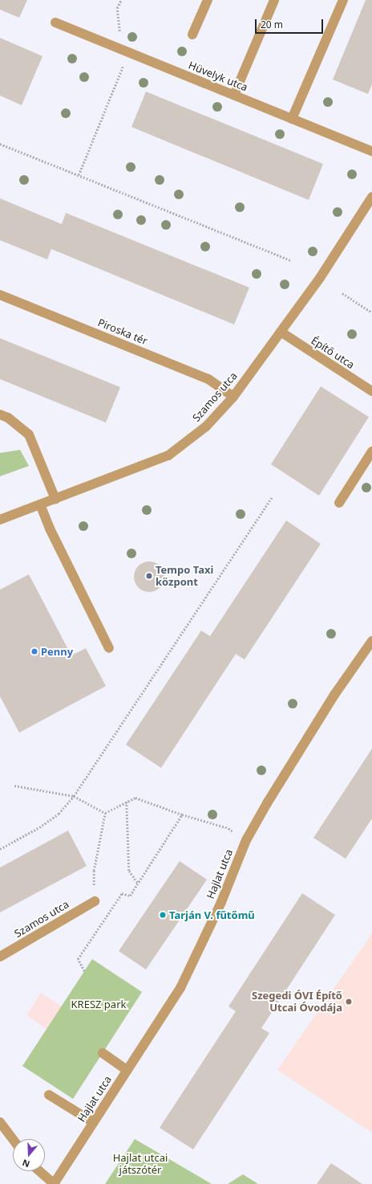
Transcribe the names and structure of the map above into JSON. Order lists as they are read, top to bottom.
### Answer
{
  "streets": {
    "street": [
      "Hüvelyk utca",
      "Piroska tér",
      "Építő utca",
      "Szamos utca",
      "Hajlat utca"
    ]
  },
  "crossings": [
    ["Piroska tér", "Szamos utca"],
    ["Építő utca", "Szamos utca"]
  ],
  "parks": ["KRESZ park", "Hajlat utcai játszótér"],
  "places": [
    "Tempo Taxi központ",
    "Penny",
    "Tarján V. fűtőmű",
    "Szegedi ÓVI Építő Utcai Óvodája"
  ],
  "scale_bar": "20 m",
  "north": "bottom"
}
